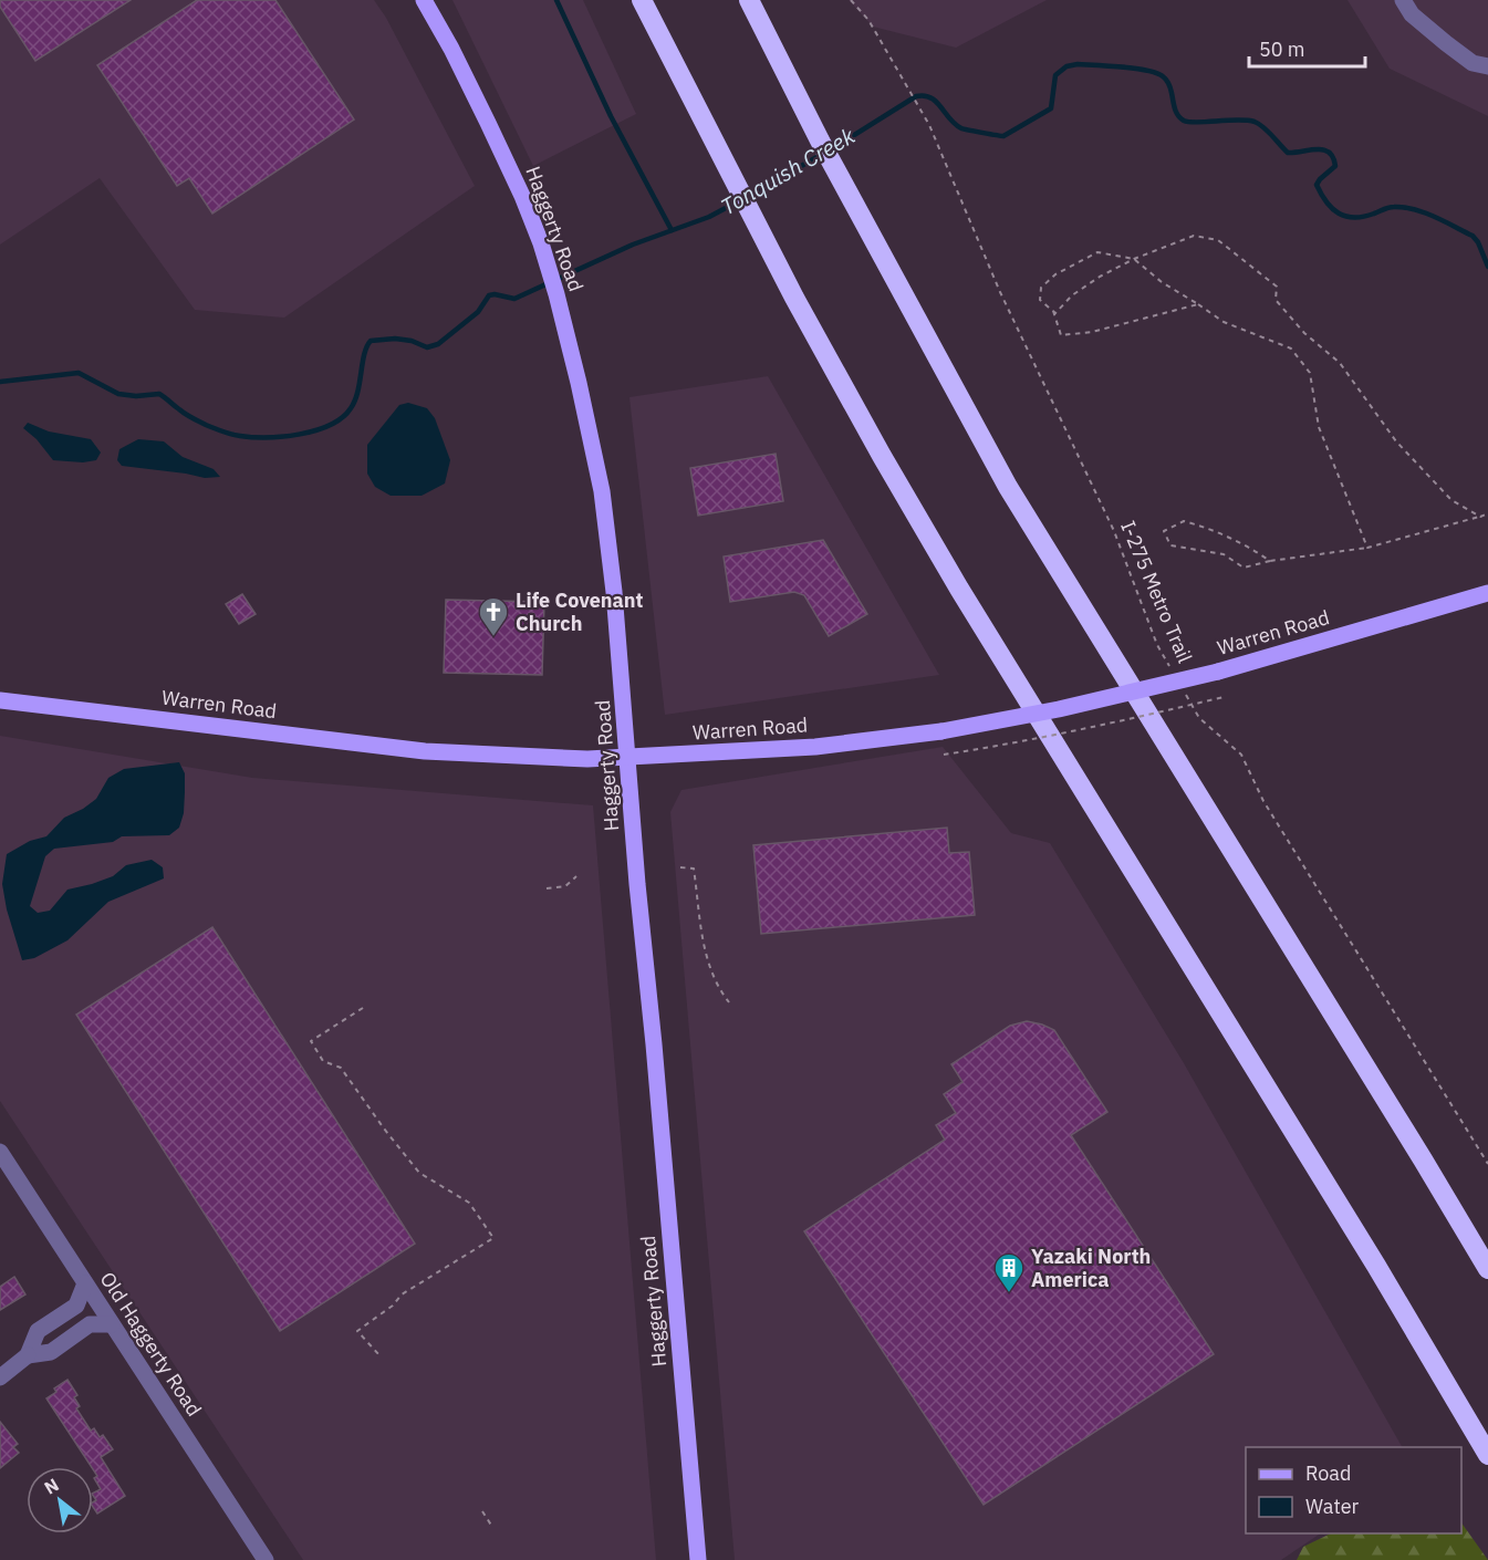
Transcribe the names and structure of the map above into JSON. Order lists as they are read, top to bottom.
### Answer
{
  "streets": {
    "main road": ["Haggerty Road", "Warren Road"],
    "street": ["Old Haggerty Road"],
    "path": ["I-275 Metro Trail"]
  },
  "crossings": [
    ["Haggerty Road", "Warren Road"]
  ],
  "water": ["Tonquish Creek"],
  "places": {
    "church": ["Life Covenant Church"],
    "building": ["Yazaki North America"]
  },
  "legend": ["Road", "Water"],
  "scale_bar": "50 m",
  "north": "top left"
}
